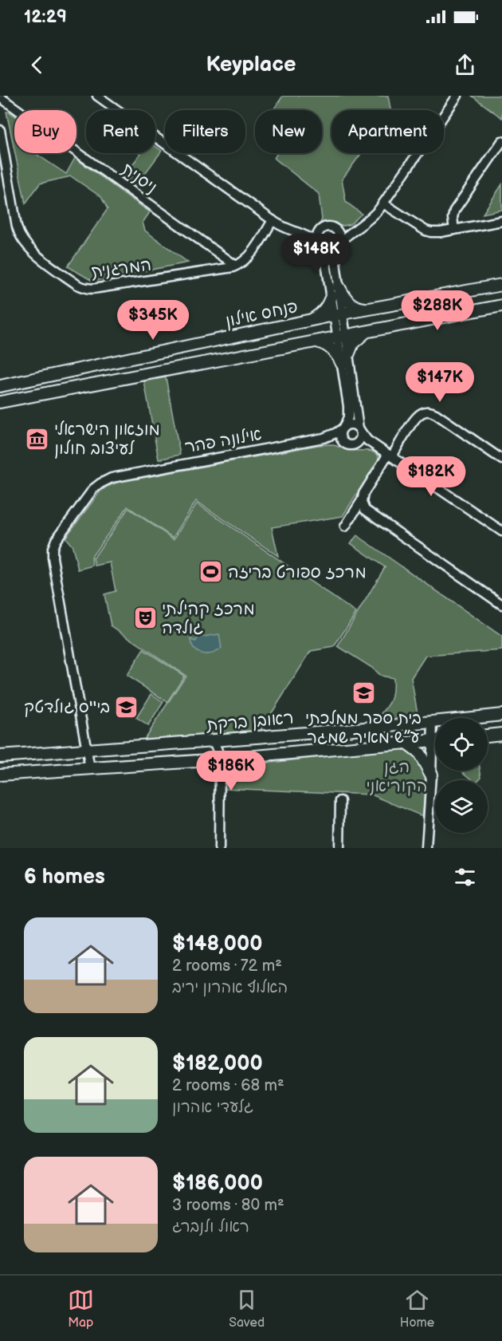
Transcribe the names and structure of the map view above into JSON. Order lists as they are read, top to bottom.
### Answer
{
  "streets": {
    "street": [
      "ניסנית",
      "המרגנית",
      "פנחס אילון",
      "אילונה פהר",
      "ראובן ברקת"
    ]
  },
  "crossings": [
    ["ניסנית", "המרגנית"],
    ["אילונה פהר", "ראובן ברקת"]
  ],
  "parks": ["הגן הקוריאני"],
  "places": {
    "museum": ["מוזאון הישראלי לעיצוב חולון"],
    "sports": ["מרכז ספורט בריזה"],
    "theatre": ["מרכז קהילתי גולדה"],
    "school or university": ["בית ספר ממלכתי ע’’ש מאיר שמגר", "בי''ס גולדטק"]
  },
  "page": {
    "status": "12:29",
    "header": "Keyplace",
    "chip": [
      "Buy",
      "Rent",
      "Filters",
      "New",
      "Apartment"
    ],
    "price": [
      "$148K",
      "$288K",
      "$345K",
      "$147K",
      "$182K",
      "$186K"
    ],
    "heading": "6 homes",
    "list": [
      {
        "name": "$148,000",
        "note": "2 rooms · 72 m² · האלוף אהרון יריב"
      },
      {
        "name": "$182,000",
        "note": "2 rooms · 68 m² · גלעדי אהרון"
      },
      {
        "name": "$186,000",
        "note": "3 rooms · 80 m² · ראול ולנברג"
      }
    ],
    "tabs": ["Map", "Saved", "Home"]
  }
}
